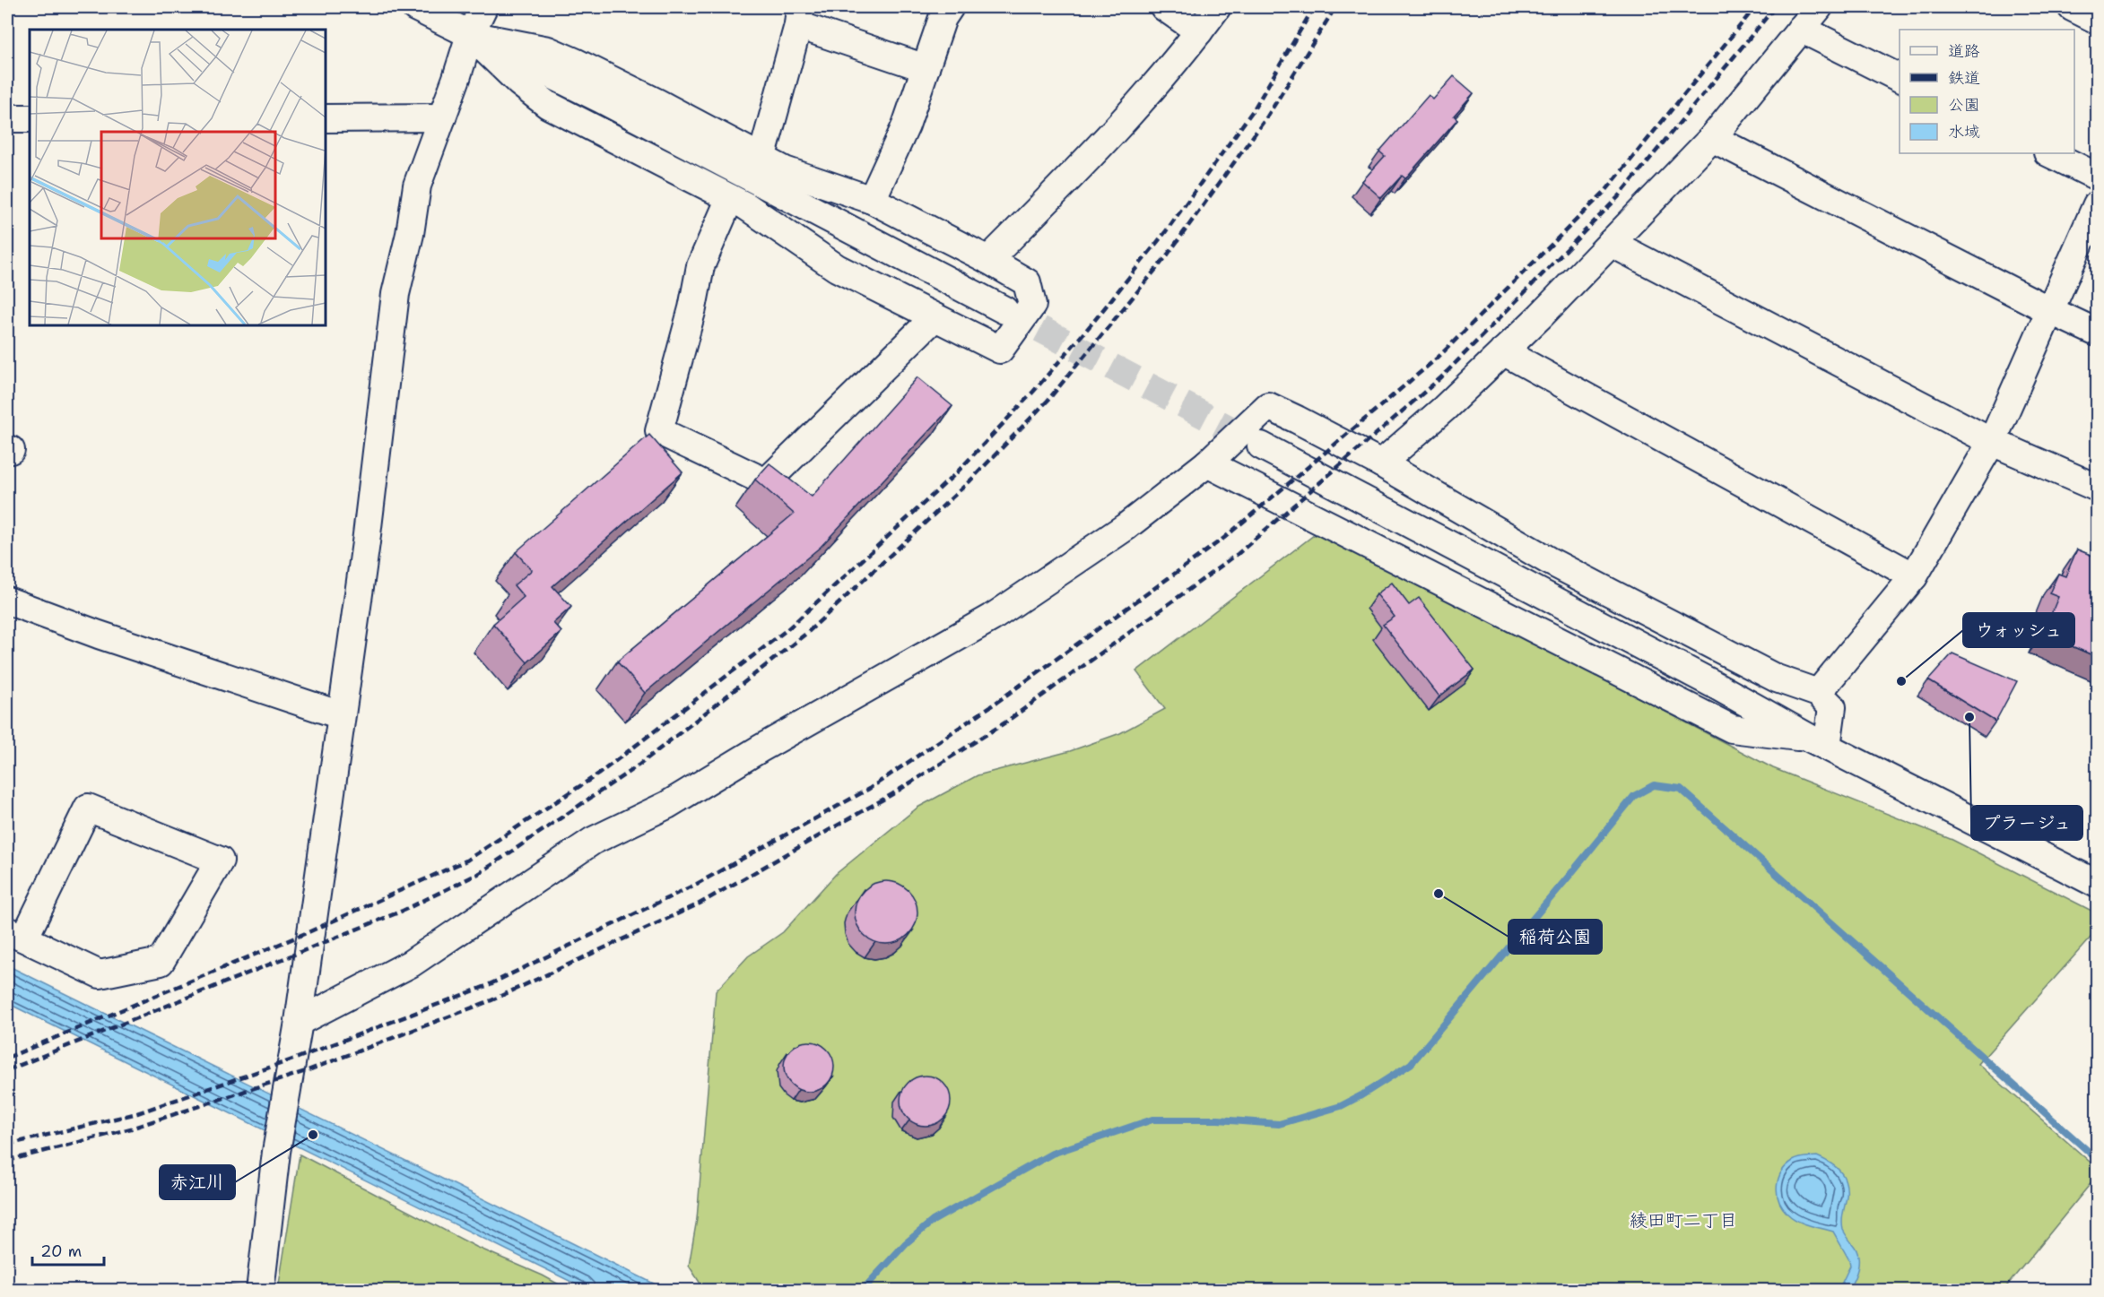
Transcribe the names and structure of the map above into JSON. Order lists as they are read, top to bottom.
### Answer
{
  "districts": ["綾田町二丁目"],
  "places": [
    "ウォッシュ",
    "プラージュ",
    "稲荷公園",
    "赤江川"
  ],
  "legend": [
    "道路",
    "鉄道",
    "公園",
    "水域"
  ],
  "scale_bar": "20 m"
}
